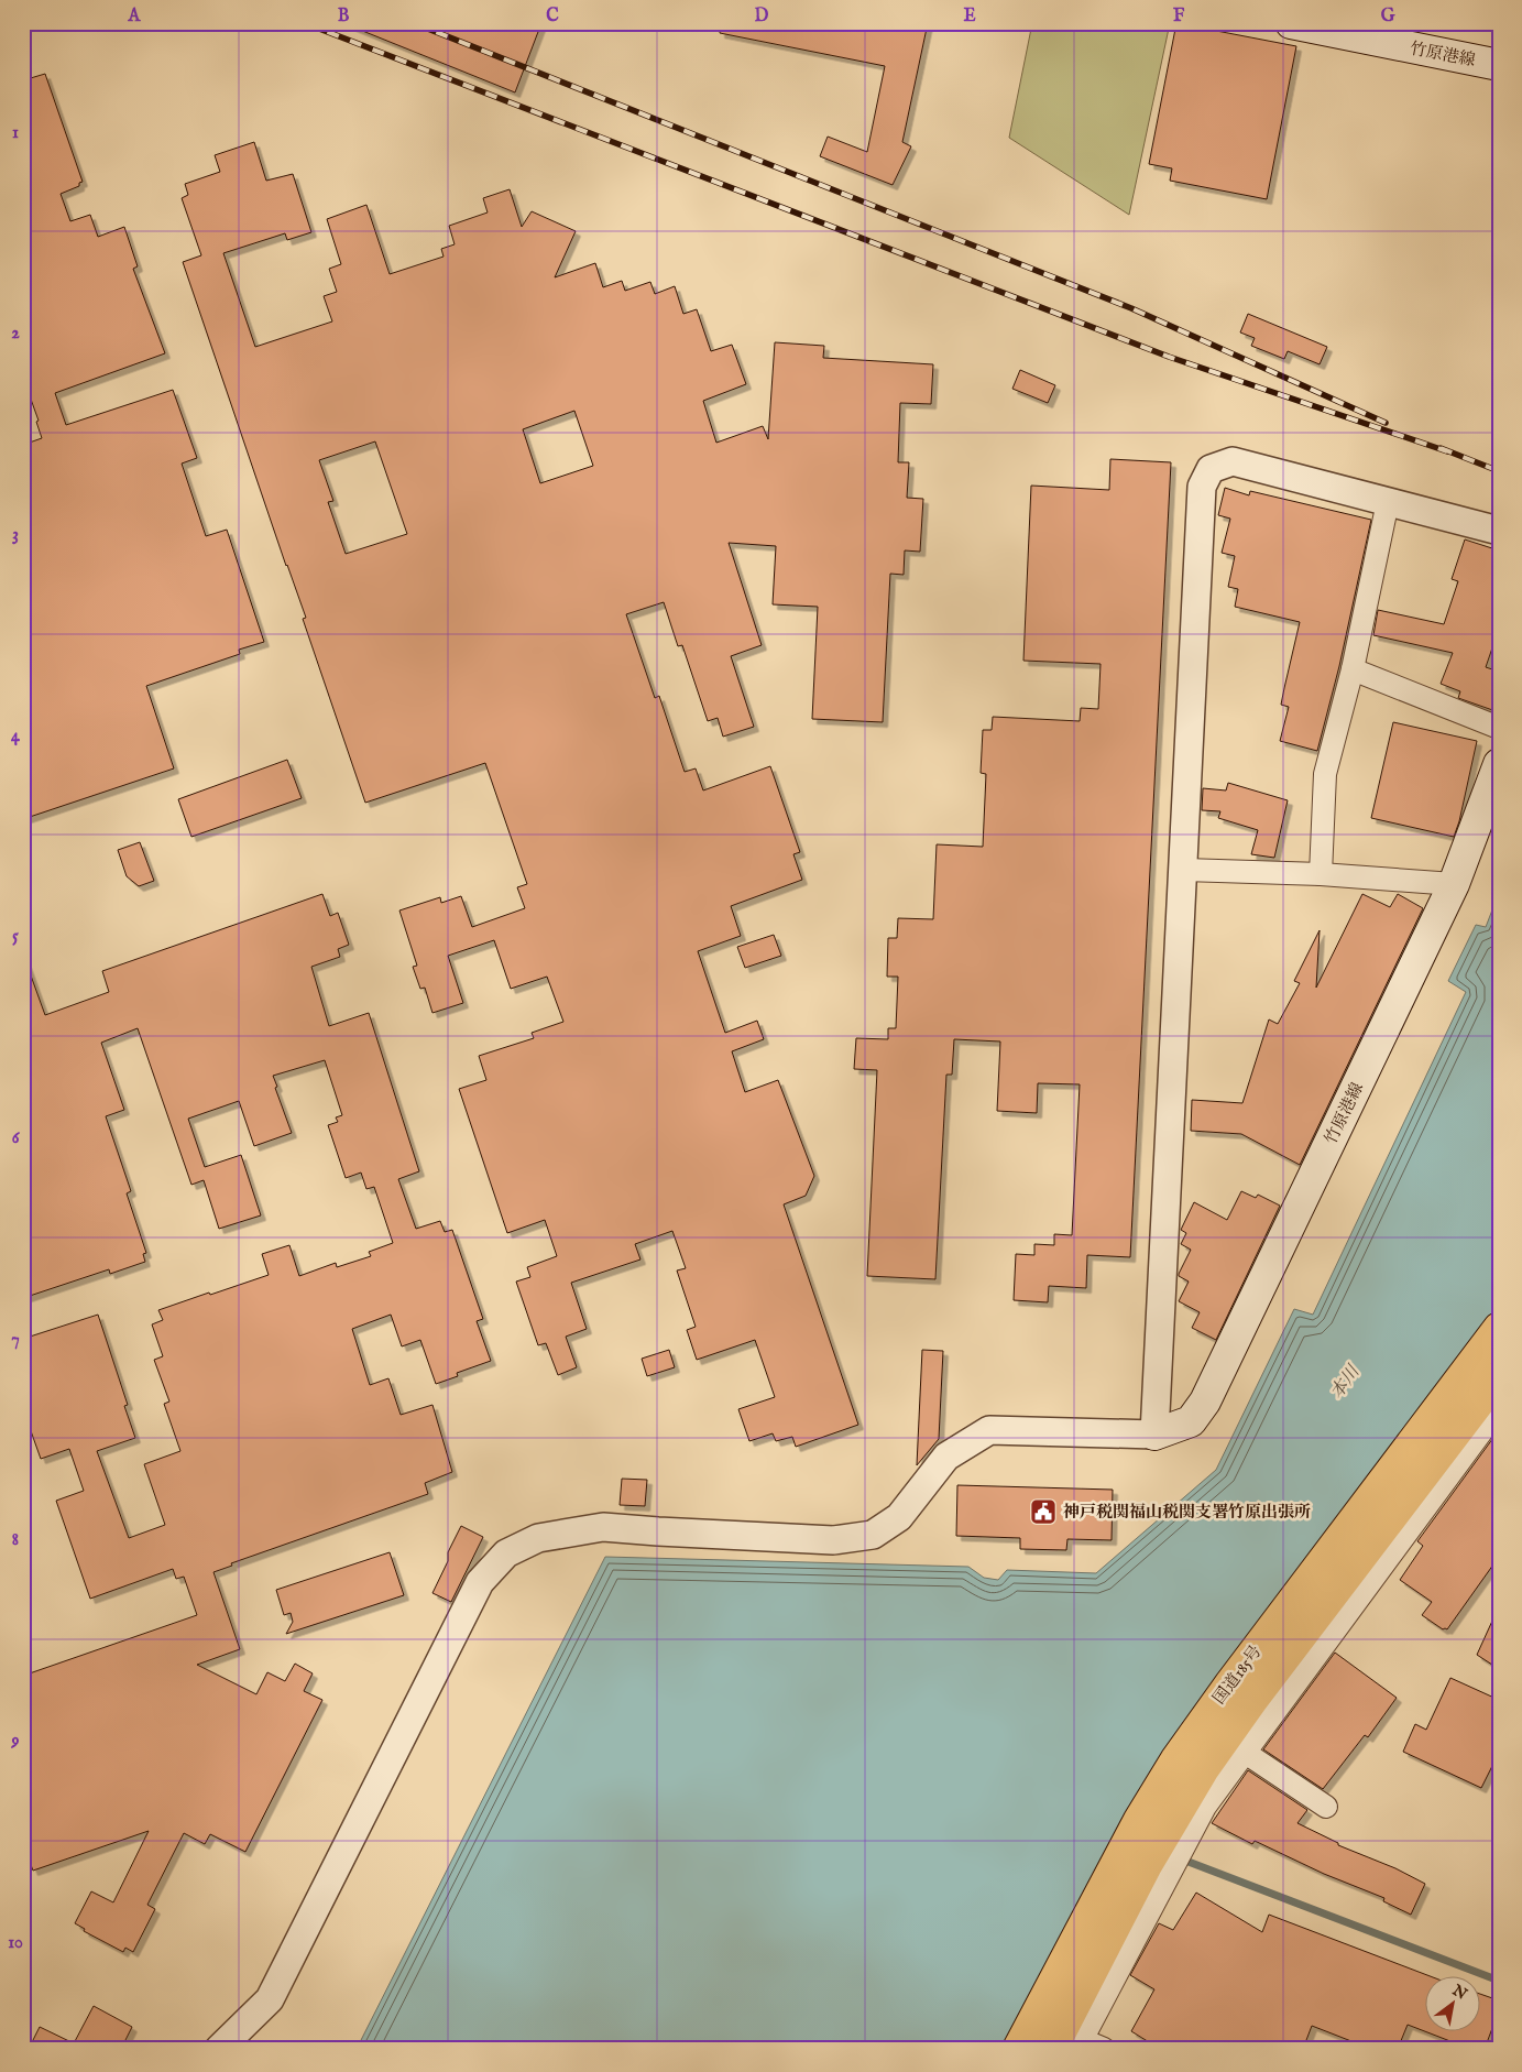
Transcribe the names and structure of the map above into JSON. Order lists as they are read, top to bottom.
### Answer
{
  "streets": {
    "highway": ["国道185号"],
    "main road": ["竹原港線"]
  },
  "water": ["本川"],
  "places": {
    "public building": ["神戸税関福山税関支署竹原出張所"]
  },
  "north": "top right",
  "grid": {
    "columns": [
      "A",
      "B",
      "C",
      "D",
      "E",
      "F",
      "G"
    ],
    "rows": [
      "1",
      "2",
      "3",
      "4",
      "5",
      "6",
      "7",
      "8",
      "9",
      "10"
    ]
  }
}
